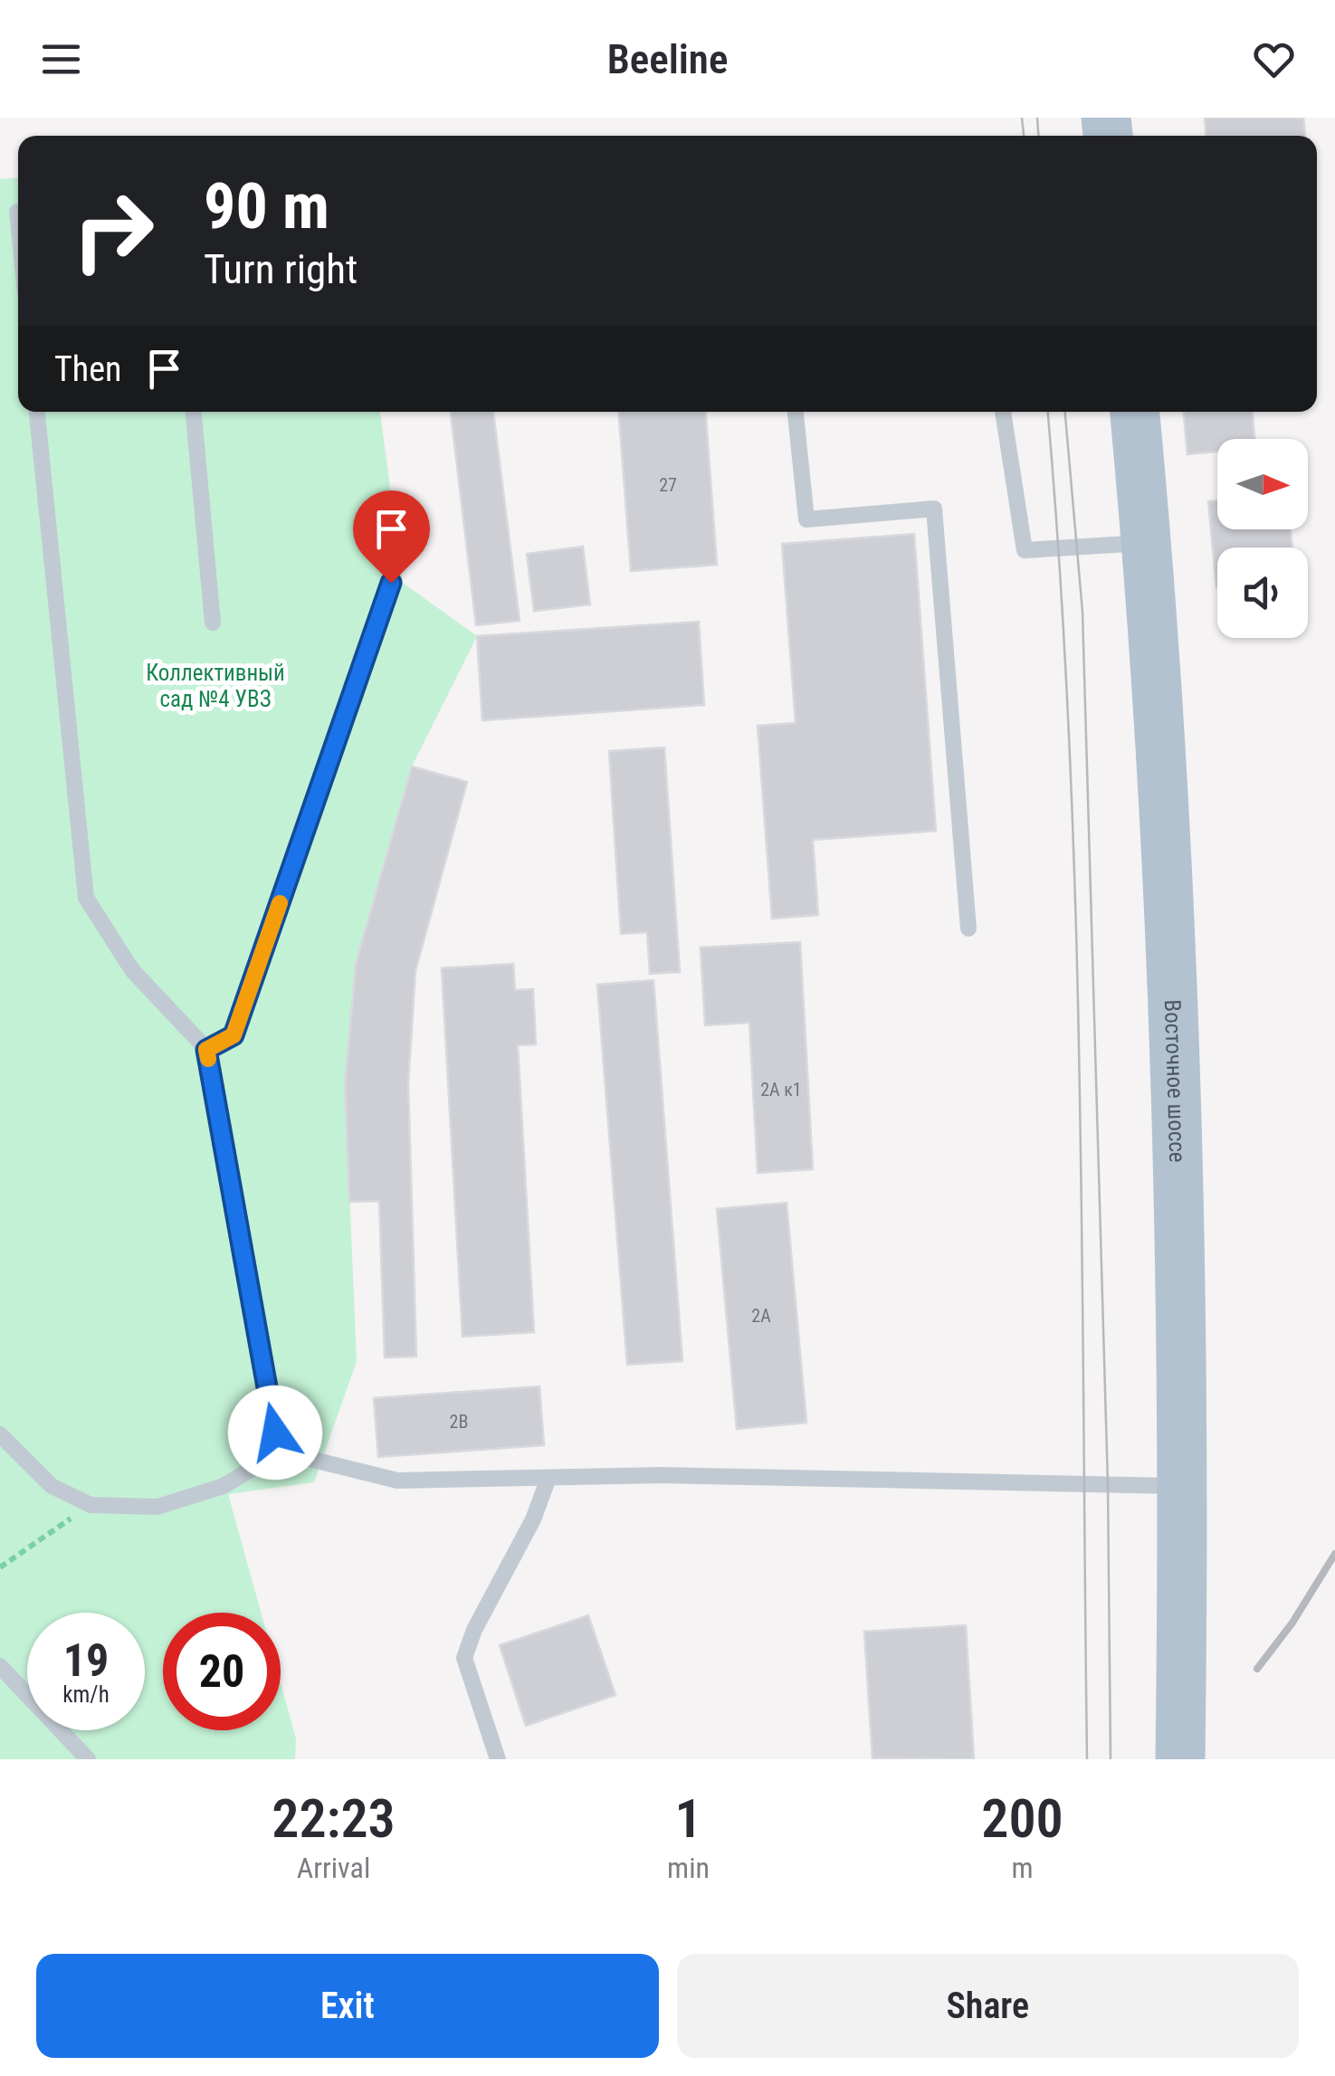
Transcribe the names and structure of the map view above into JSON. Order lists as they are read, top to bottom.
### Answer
{
  "streets": {
    "main road": ["Восточное шоссе"]
  },
  "parks": ["Коллективный сад №4 УВЗ"],
  "house_numbers": [
    "27",
    "2А к1",
    "2А",
    "2В"
  ],
  "north": "right",
  "page": {
    "header": "Beeline",
    "turn": ["90 m", "Turn right"],
    "then": "Then",
    "speed": "19 km/h",
    "limit": "20",
    "eta": [
      "22:23",
      "Arrival",
      "1",
      "min",
      "200",
      "m"
    ],
    "buttons": ["Exit", "Share"]
  }
}
